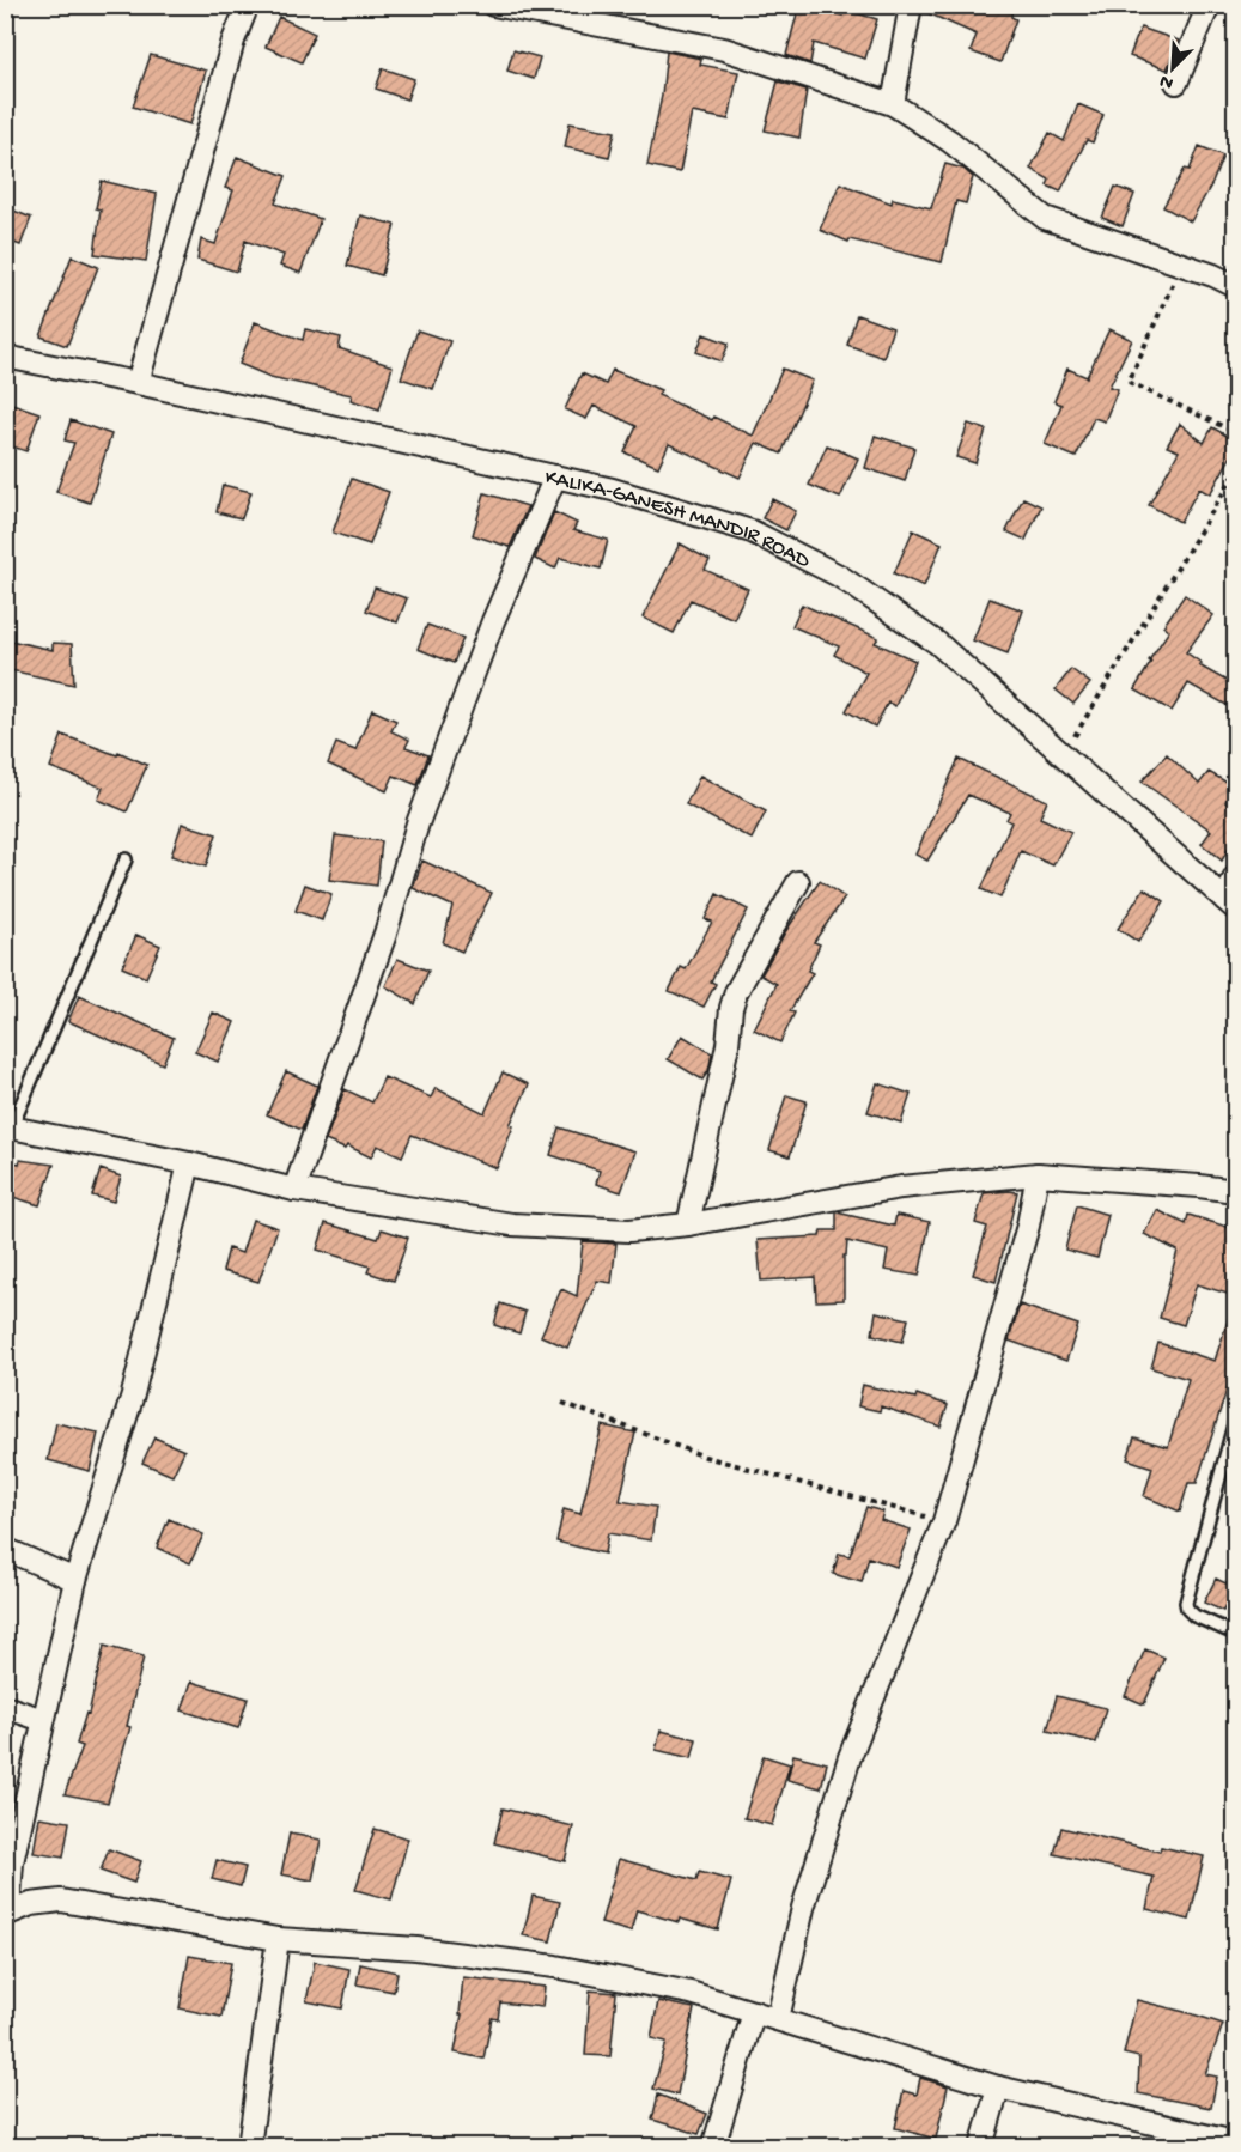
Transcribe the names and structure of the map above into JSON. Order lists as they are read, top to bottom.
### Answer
{
  "streets": {
    "street": ["KALIKA-GANESH MANDIR ROAD"]
  },
  "north": "bottom left"
}
